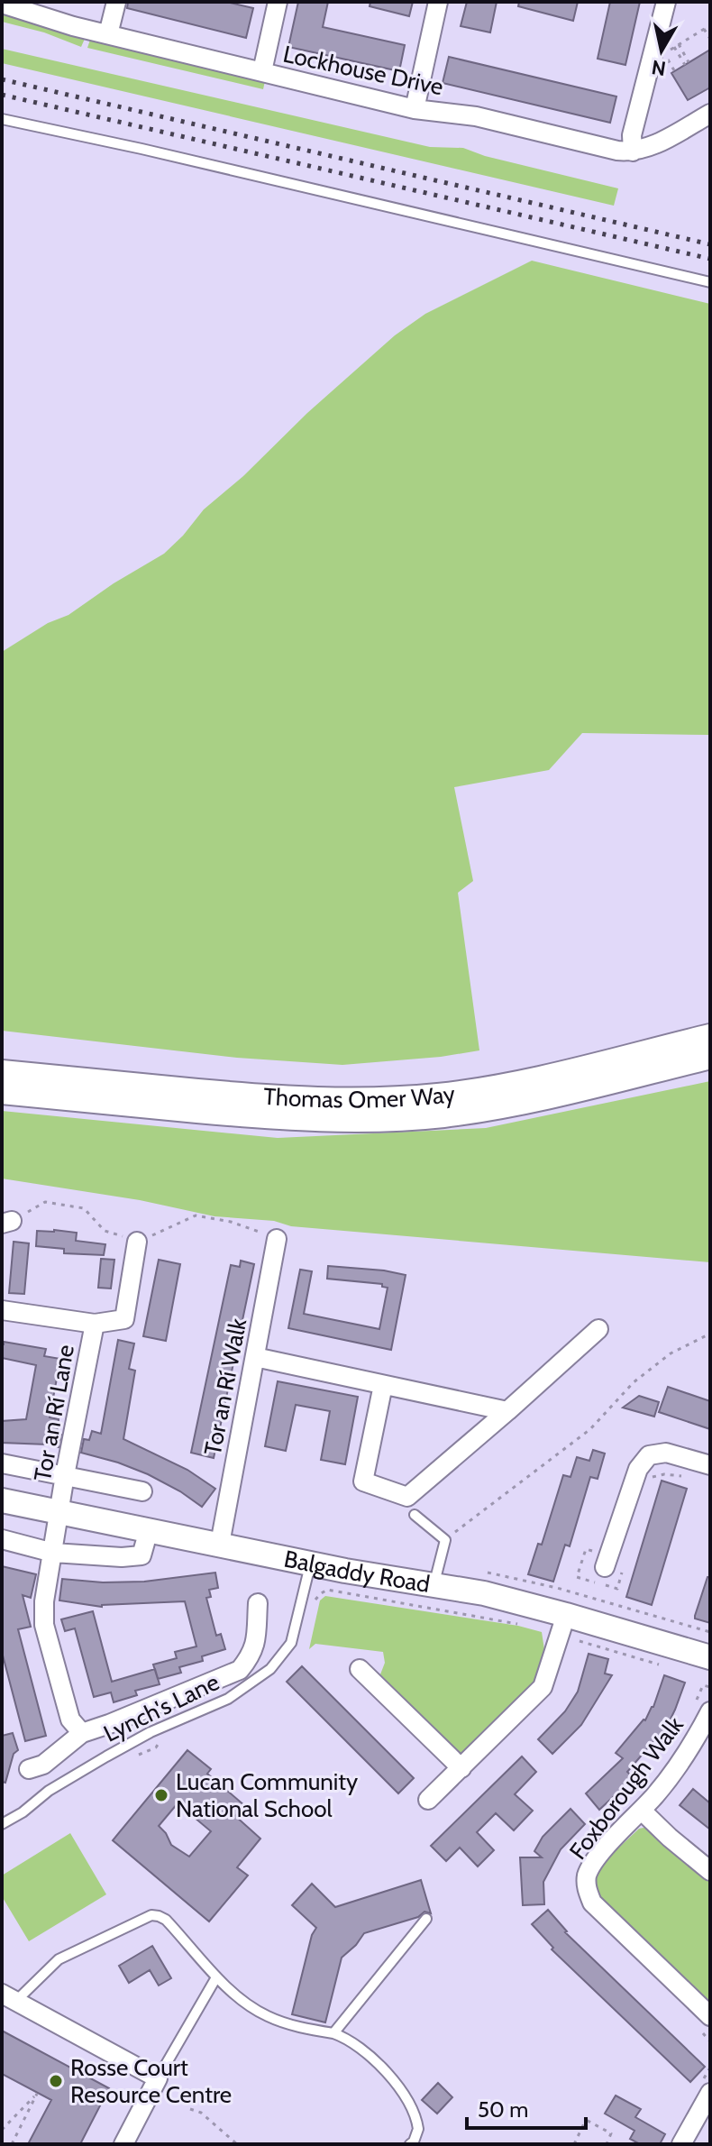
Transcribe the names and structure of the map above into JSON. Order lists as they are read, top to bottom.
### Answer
{
  "streets": {
    "street": [
      "Lockhouse Drive",
      "Thomas Omer Way",
      "Tor an Rí Walk",
      "Tor an Rí Lane",
      "Balgaddy Road",
      "Foxborough Walk"
    ],
    "lane": ["Lynch's Lane"]
  },
  "crossings": [
    ["Tor an Rí Walk", "Balgaddy Road"],
    ["Tor an Rí Lane", "Balgaddy Road"],
    ["Balgaddy Road", "Lynch's Lane"]
  ],
  "places": ["Lucan Community National School", "Rosse Court Resource Centre"],
  "scale_bar": "50 m",
  "north": "bottom"
}
